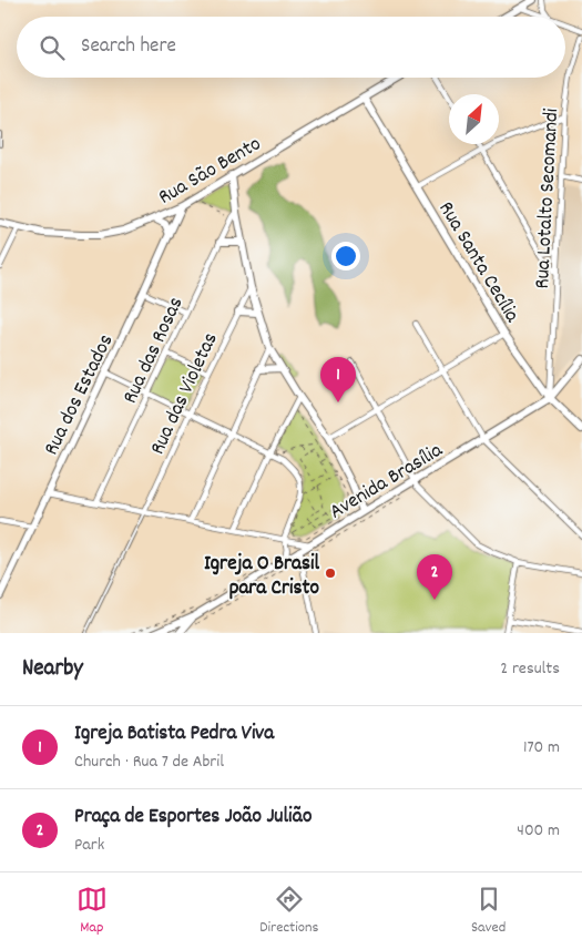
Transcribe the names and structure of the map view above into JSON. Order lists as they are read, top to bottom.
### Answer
{
  "streets": {
    "street": [
      "Rua São Bento",
      "Rua Lotalto Secomandi",
      "Rua Santa Cecília",
      "Rua das Rosas",
      "Rua das Violetas",
      "Rua dos Estados",
      "Avenida Brasília"
    ]
  },
  "crossings": [
    ["Rua São Bento", "Rua Santa Cecília"],
    ["Rua São Bento", "Rua dos Estados"],
    ["Rua Lotalto Secomandi", "Rua Santa Cecília"],
    ["Rua Lotalto Secomandi", "Avenida Brasília"],
    ["Rua Santa Cecília", "Avenida Brasília"]
  ],
  "places": ["Igreja O Brasil para Cristo"],
  "north": "top right",
  "page": {
    "search": "Search here",
    "pins": ["1", "2"],
    "heading": ["Nearby", "2 results"],
    "list": [
      {
        "mark": "1",
        "name": "Igreja Batista Pedra Viva",
        "note": "Church · Rua 7 de Abril",
        "value": "170 m"
      },
      {
        "mark": "2",
        "name": "Praça de Esportes João Julião",
        "note": "Park",
        "value": "400 m"
      }
    ],
    "nav": ["Map", "Directions", "Saved"]
  }
}
